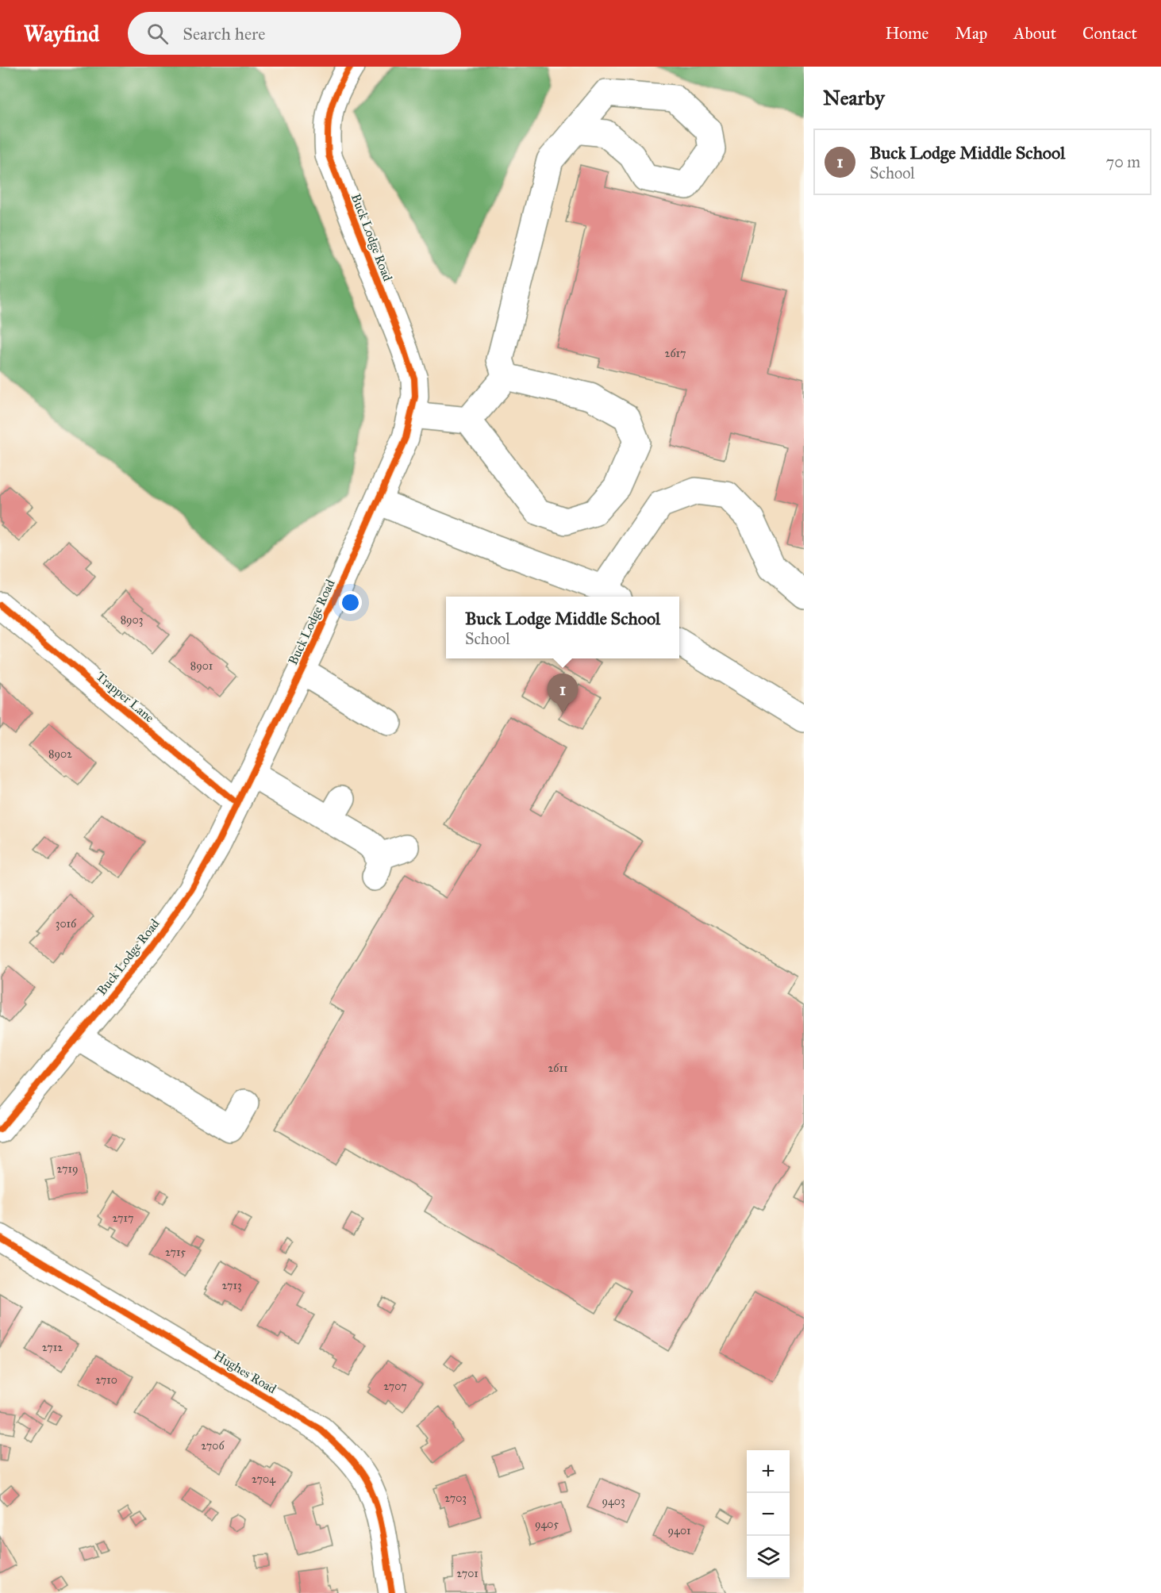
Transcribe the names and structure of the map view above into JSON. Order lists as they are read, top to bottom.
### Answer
{
  "streets": {
    "street": ["Buck Lodge Road", "Trapper Lane", "Hughes Road"]
  },
  "crossings": [
    ["Buck Lodge Road", "Trapper Lane"]
  ],
  "house_numbers": [
    "2617",
    "8903",
    "8901",
    "8902",
    "3016",
    "2611",
    "2719",
    "2717",
    "2715",
    "2713",
    "2712",
    "2710",
    "2707",
    "2706",
    "2704",
    "2703",
    "9403",
    "9405",
    "9401",
    "2701"
  ],
  "page": {
    "header": "Wayfind",
    "search": "Search here",
    "nav": [
      "Home",
      "Map",
      "About",
      "Contact"
    ],
    "heading": "Nearby",
    "list": [
      {
        "mark": "1",
        "name": "Buck Lodge Middle School",
        "note": "School",
        "value": "70 m"
      }
    ],
    "popup": ["Buck Lodge Middle School", "School"],
    "pins": "1",
    "map_buttons": ["+", "−"]
  }
}
